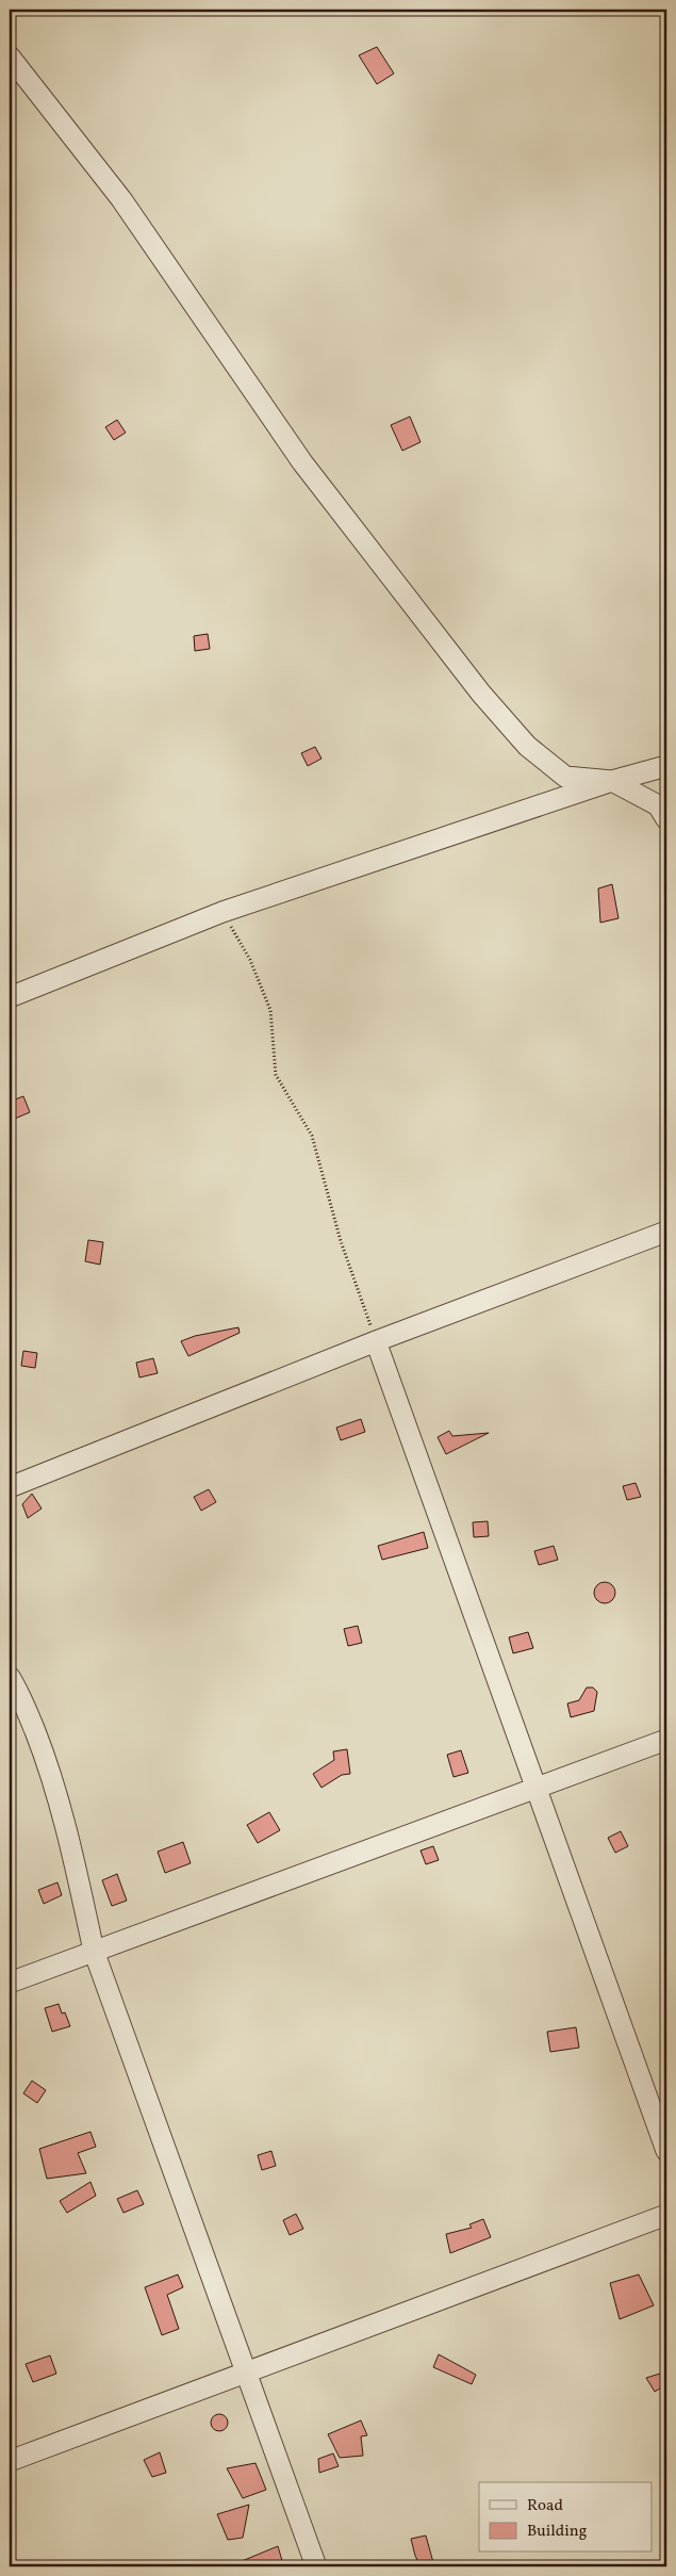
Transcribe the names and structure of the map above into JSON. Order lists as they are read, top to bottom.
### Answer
{
  "legend": ["Road", "Building"]
}
